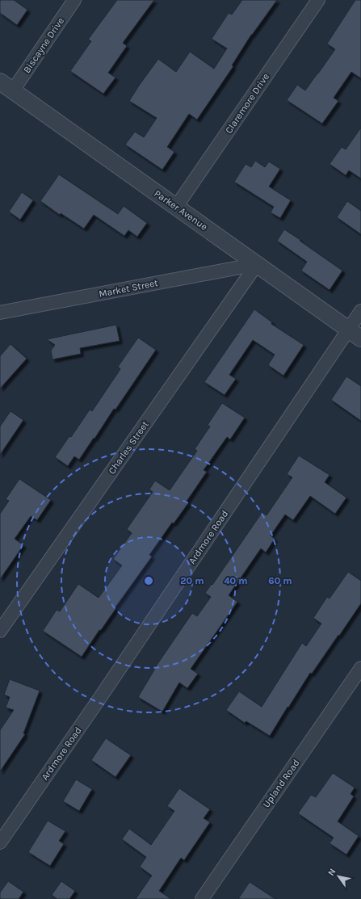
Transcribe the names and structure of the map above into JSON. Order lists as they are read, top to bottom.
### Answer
{
  "streets": {
    "street": [
      "Biscayne Drive",
      "Claremore Drive",
      "Parker Avenue",
      "Market Street",
      "Charles Street",
      "Ardmore Road",
      "Upland Road"
    ]
  },
  "crossings": [
    ["Biscayne Drive", "Parker Avenue"],
    ["Claremore Drive", "Parker Avenue"],
    ["Parker Avenue", "Market Street"],
    ["Parker Avenue", "Charles Street"],
    ["Parker Avenue", "Ardmore Road"],
    ["Market Street", "Charles Street"]
  ],
  "north": "top left",
  "rings": ["20 m", "40 m", "60 m"]
}
